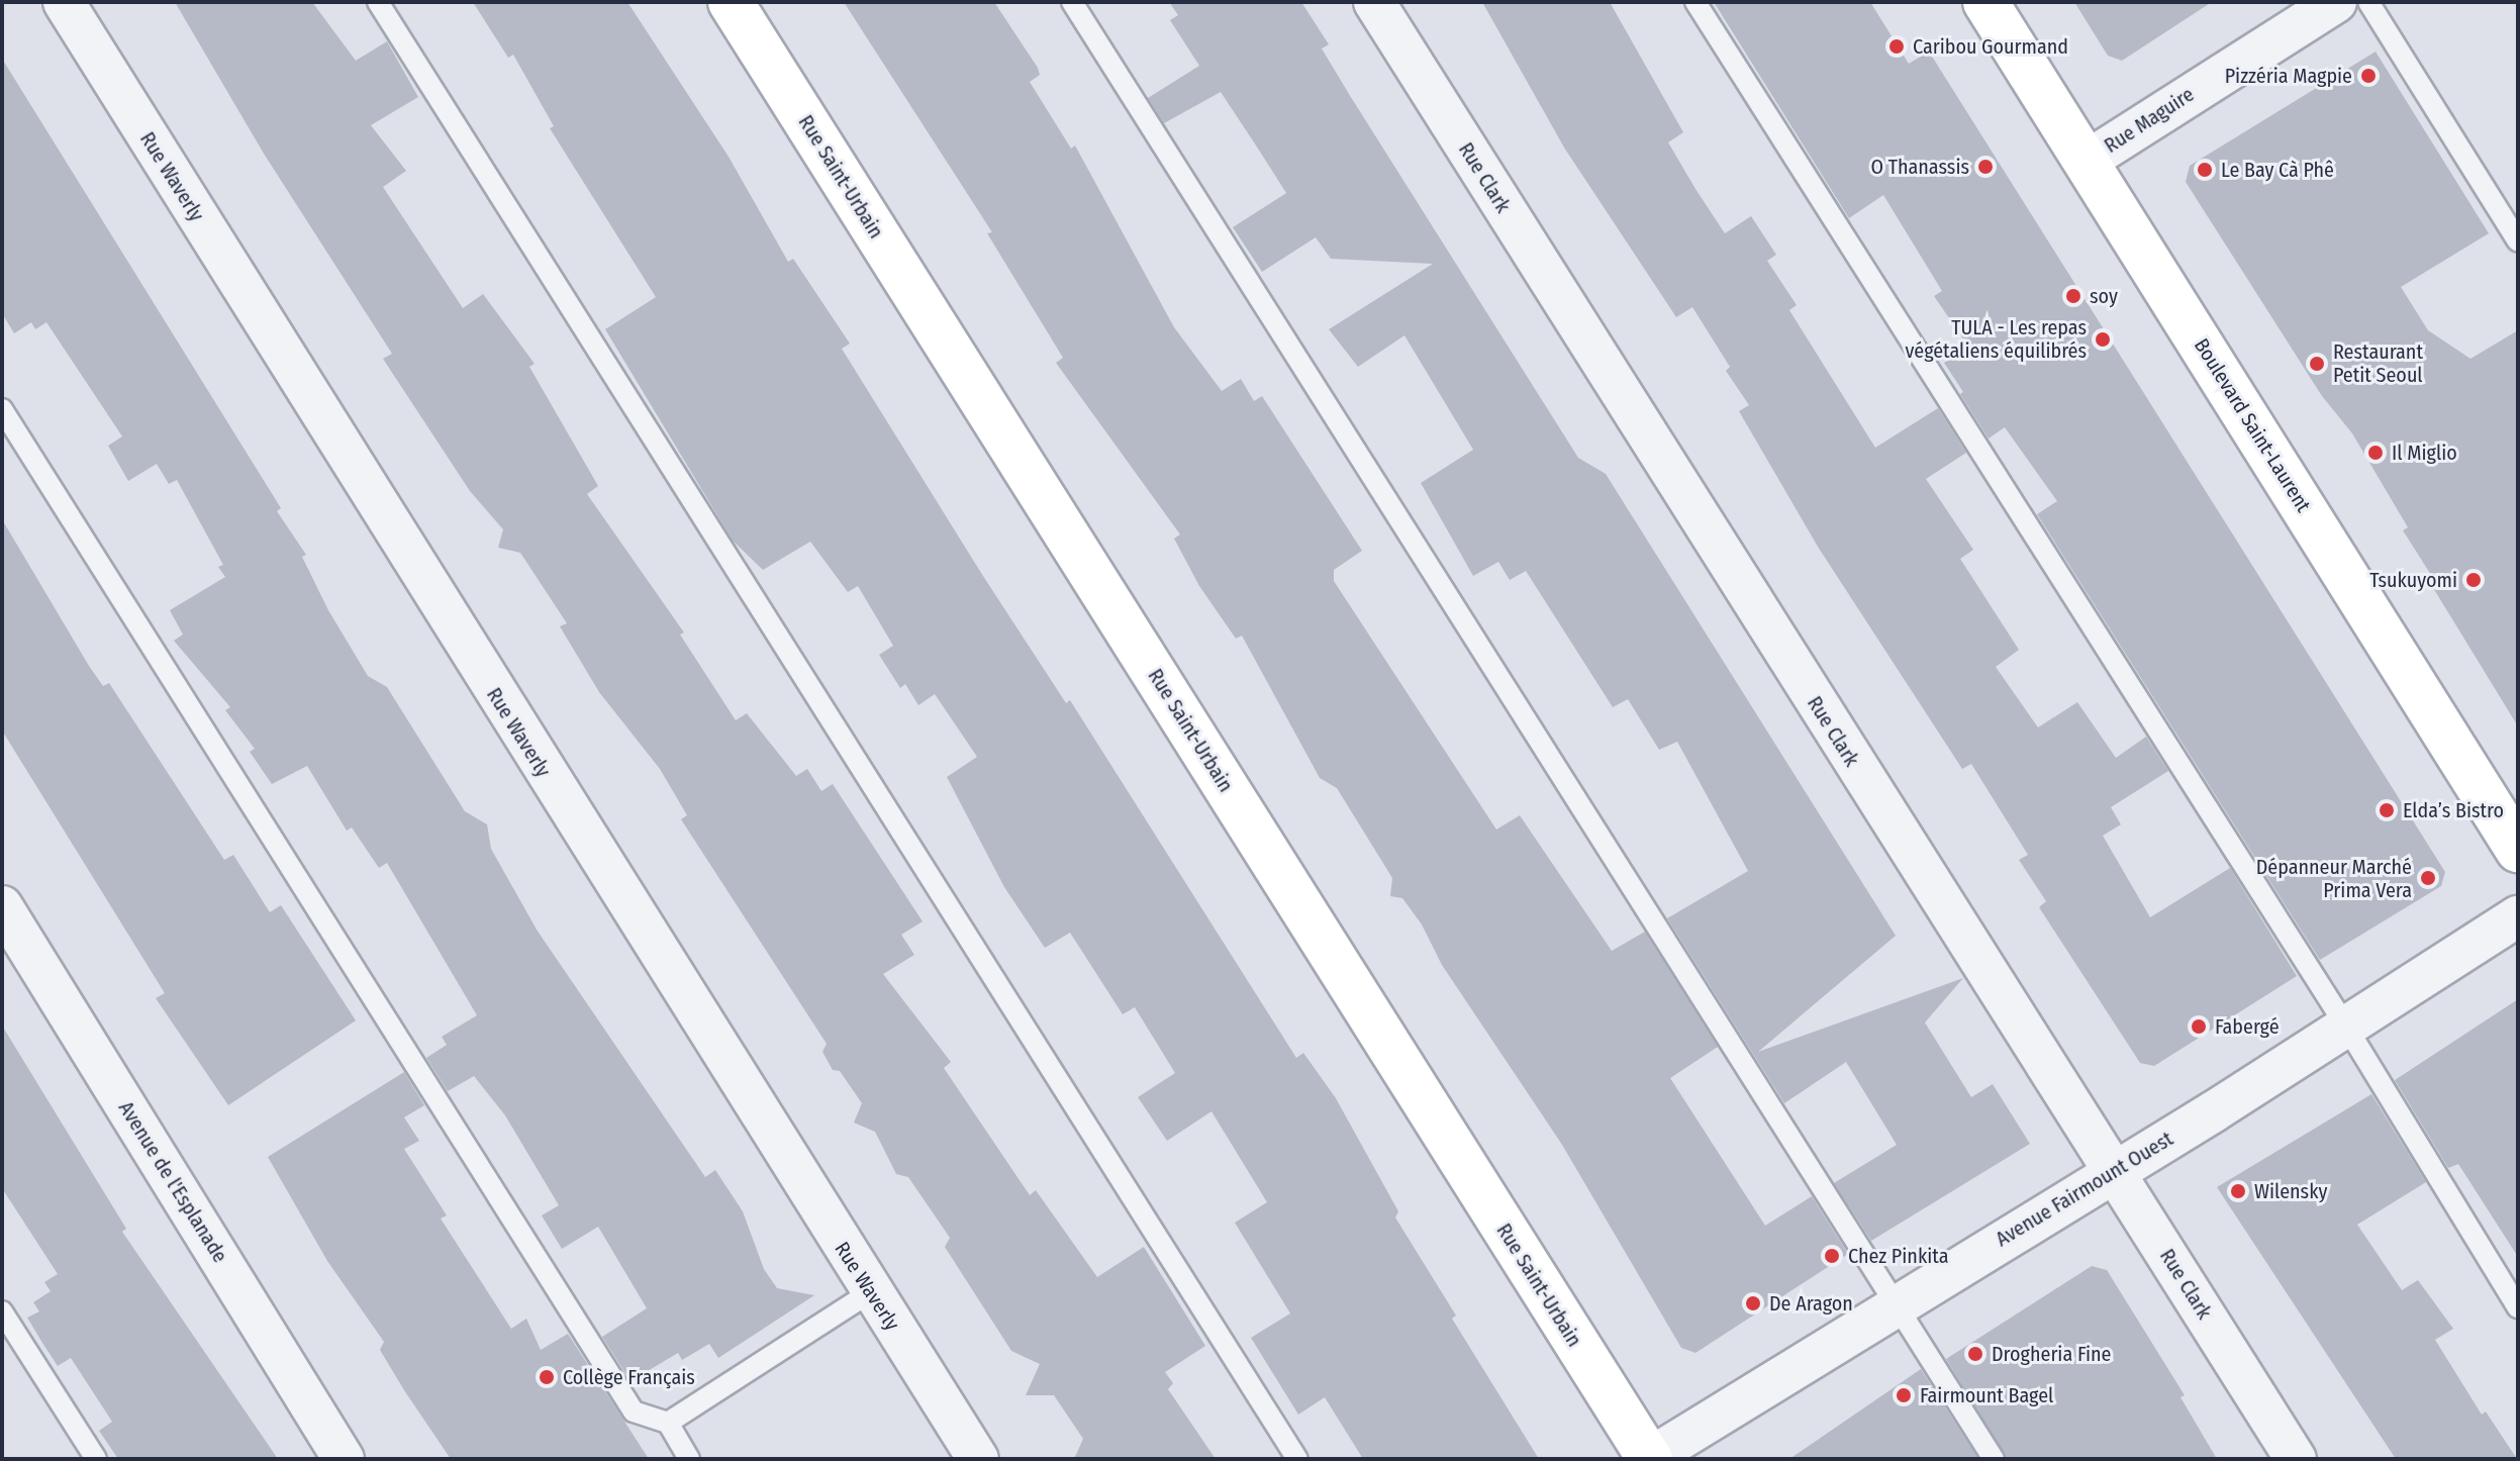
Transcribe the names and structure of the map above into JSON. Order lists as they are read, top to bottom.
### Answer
{
  "streets": {
    "main road": ["Rue Saint-Urbain", "Boulevard Saint-Laurent"],
    "street": [
      "Rue Maguire",
      "Rue Waverly",
      "Rue Clark",
      "Avenue de l'Esplanade",
      "Avenue Fairmount Ouest"
    ]
  },
  "crossings": [
    ["Rue Maguire", "Boulevard Saint-Laurent"],
    ["Rue Saint-Urbain", "Avenue Fairmount Ouest"],
    ["Rue Clark", "Avenue Fairmount Ouest"]
  ],
  "places": [
    "Caribou Gourmand",
    "Pizzéria Magpie",
    "O Thanassis",
    "Le Bay Cà Phê",
    "soy",
    "TULA - Les repas végétaliens équilibrés",
    "Restaurant Petit Seoul",
    "Il Miglio",
    "Tsukuyomi",
    "Elda’s Bistro",
    "Dépanneur Marché Prima Vera",
    "Fabergé",
    "Wilensky",
    "Chez Pinkita",
    "De Aragon",
    "Drogheria Fine",
    "Collège Français",
    "Fairmount Bagel"
  ]
}
